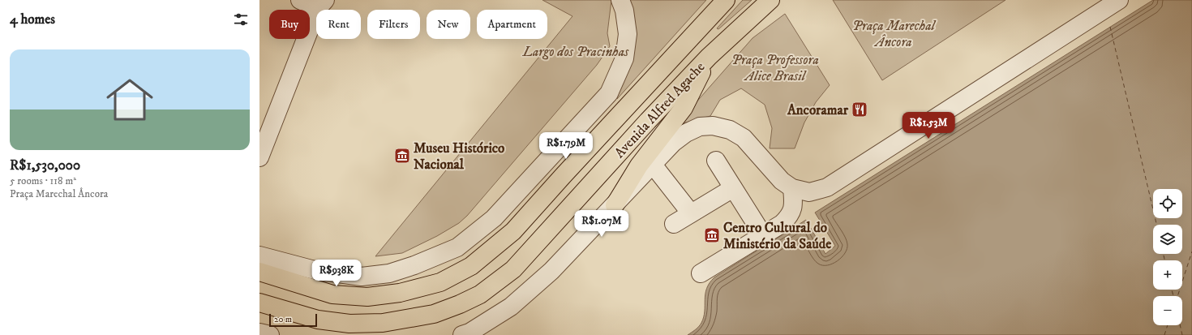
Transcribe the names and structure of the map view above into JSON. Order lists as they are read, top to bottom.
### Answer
{
  "streets": {
    "highway": ["Avenida Alfred Agache"]
  },
  "parks": ["Praça Marechal Âncora", "Largo dos Pracinhas", "Praça Professora Alice Brasil"],
  "places": {
    "restaurant": ["Ancoramar"],
    "museum": ["Museu Histórico Nacional", "Centro Cultural do Ministério da Saúde"]
  },
  "scale_bar": "20 m",
  "page": {
    "heading": "4 homes",
    "chip": [
      "Buy",
      "Rent",
      "Filters",
      "New",
      "Apartment"
    ],
    "list": [
      {
        "name": "R$1,530,000",
        "note": "5 rooms · 118 m² · Praça Marechal Âncora"
      }
    ],
    "price": [
      "R$1.53M",
      "R$1.79M",
      "R$1.07M",
      "R$938K"
    ],
    "map_buttons": ["+", "−"],
    "scale": "20 m"
  }
}
